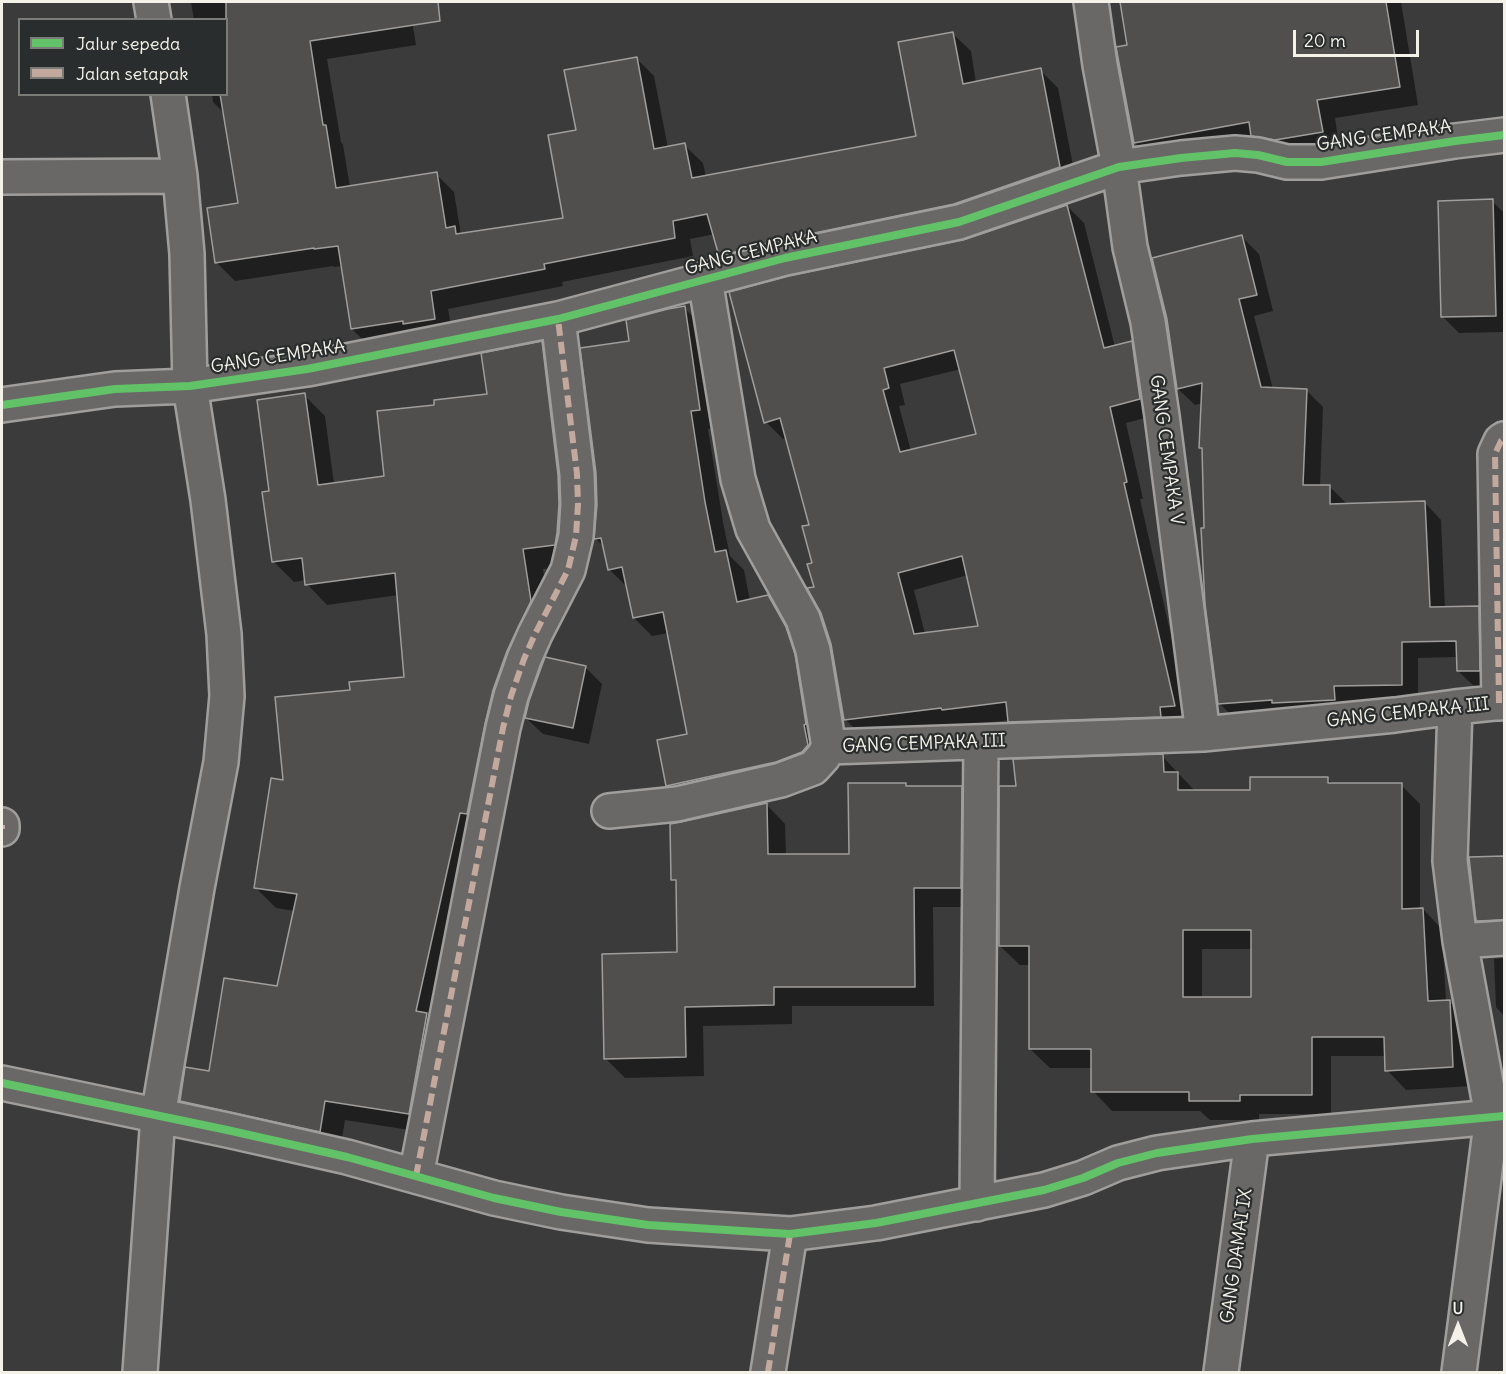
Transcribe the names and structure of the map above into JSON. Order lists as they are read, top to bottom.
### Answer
{
  "streets": {
    "street": [
      "GANG CEMPAKA",
      "GANG CEMPAKA V",
      "GANG CEMPAKA III",
      "GANG DAMAI IX"
    ]
  },
  "crossings": [
    ["GANG CEMPAKA", "GANG CEMPAKA V"],
    ["GANG CEMPAKA", "GANG CEMPAKA III"],
    ["GANG CEMPAKA V", "GANG CEMPAKA III"]
  ],
  "legend": ["Jalur sepeda", "Jalan setapak"],
  "scale_bar": "20 m",
  "north": "top"
}
